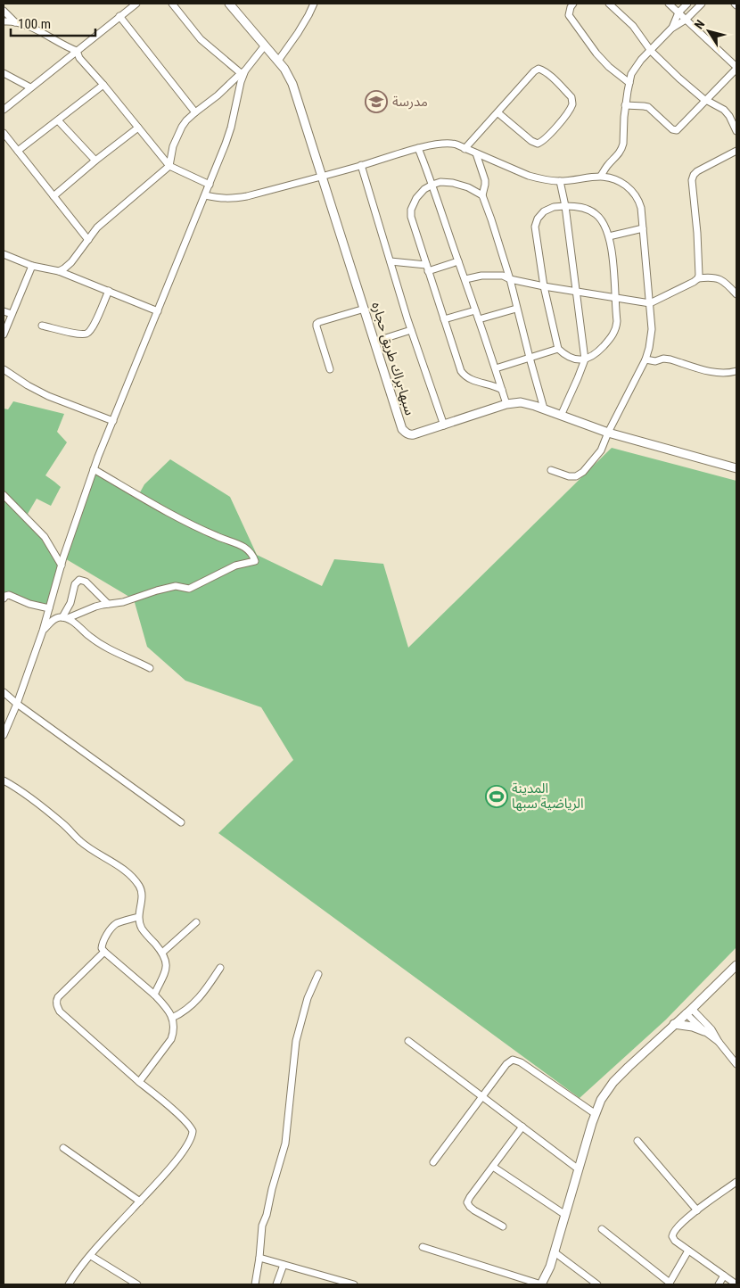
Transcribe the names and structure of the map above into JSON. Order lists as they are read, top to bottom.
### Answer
{
  "streets": {
    "main road": ["سبها-براك طريق حجاره"]
  },
  "places": {
    "school or university": ["مدرسة"],
    "sports": ["المدينة الرياضية سبها"]
  },
  "scale_bar": "100 m",
  "north": "top left"
}
